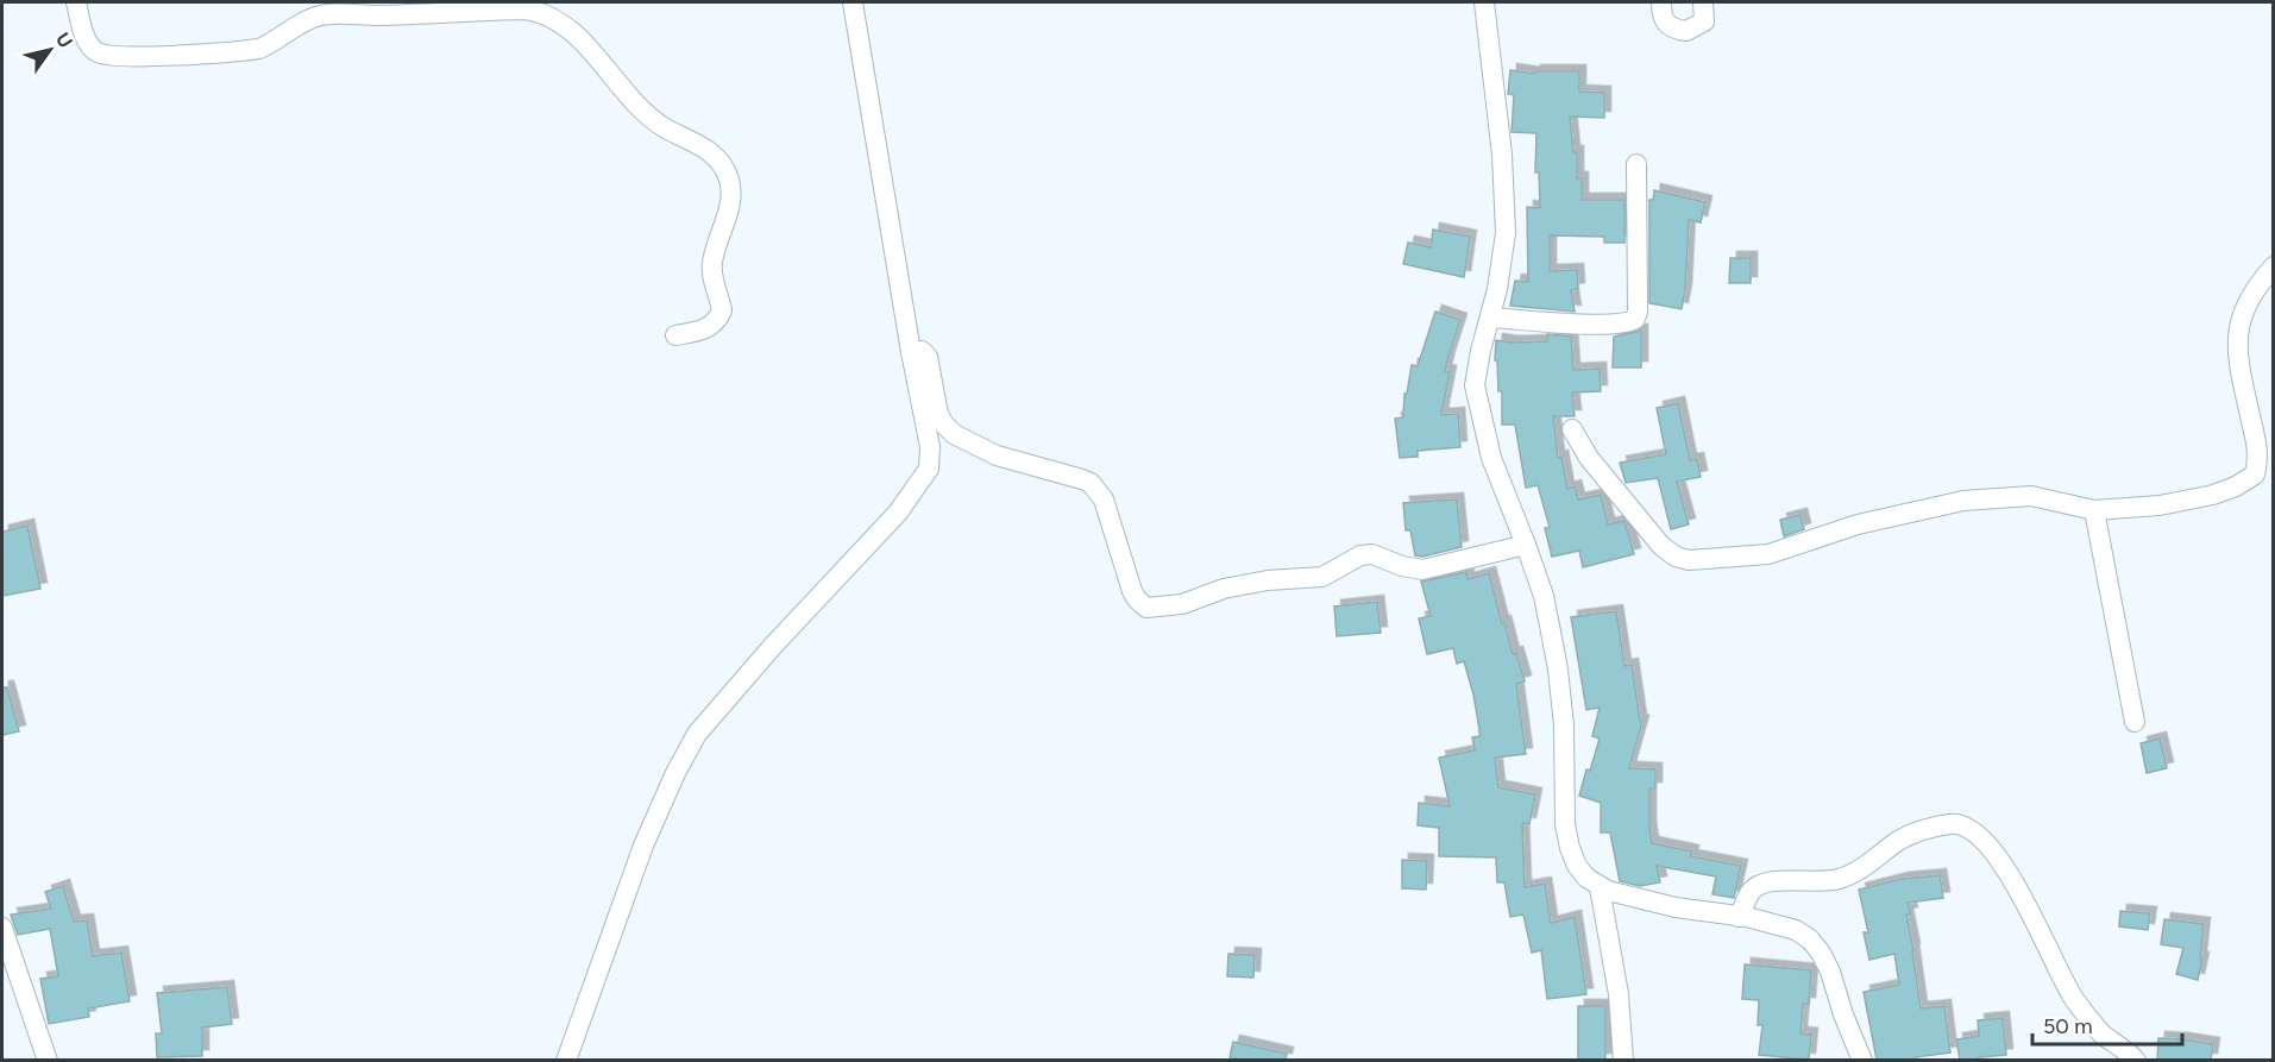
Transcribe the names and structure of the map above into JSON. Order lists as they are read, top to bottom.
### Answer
{
  "scale_bar": "50 m",
  "north": "top right"
}
